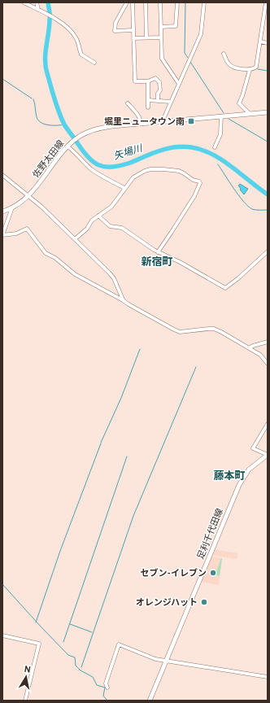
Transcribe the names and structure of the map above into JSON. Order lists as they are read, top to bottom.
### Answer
{
  "streets": {
    "main road": ["佐野太田線", "足利千代田線"]
  },
  "districts": ["新宿町", "藤本町"],
  "water": ["矢場川"],
  "places": {
    "transit": ["堀里ニュータウン南"],
    "other": ["セブン-イレブン", "オレンジハット"]
  },
  "north": "top"
}
